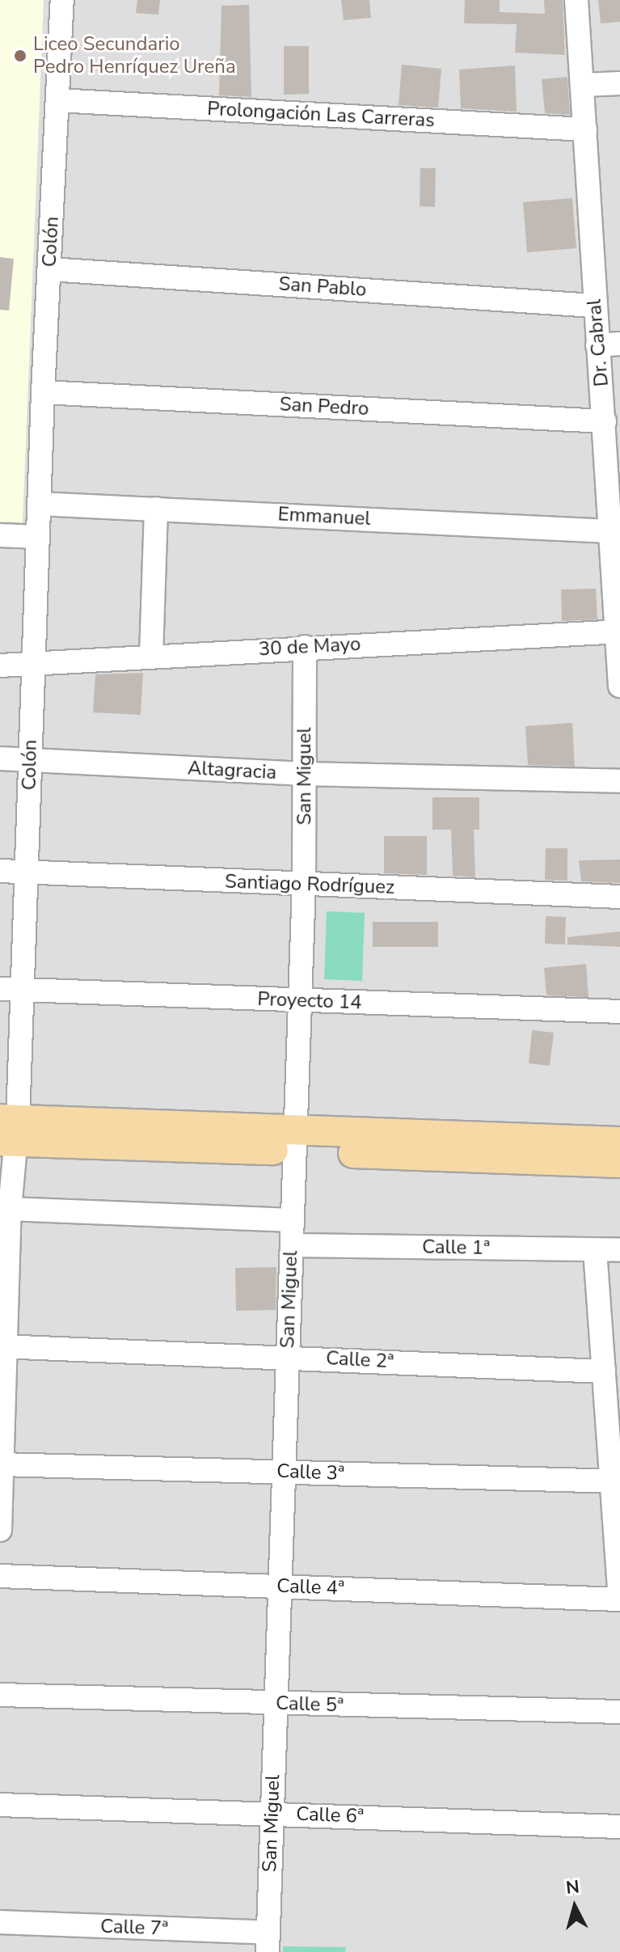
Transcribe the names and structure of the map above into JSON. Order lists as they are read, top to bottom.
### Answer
{
  "streets": {
    "street": [
      "Prolongación Las Carreras",
      "Colón",
      "San Pablo",
      "Dr. Cabral",
      "San Pedro",
      "Emmanuel",
      "30 de Mayo",
      "Altagracia",
      "San Miguel",
      "Santiago Rodríguez",
      "Proyecto 14",
      "Calle 1ª",
      "Calle 2ª",
      "Calle 3ª",
      "Calle 4ª",
      "Calle 5ª",
      "Calle 6ª",
      "Calle 7ª"
    ]
  },
  "crossings": [
    ["Prolongación Las Carreras", "Colón"],
    ["Prolongación Las Carreras", "Dr. Cabral"],
    ["Colón", "San Pablo"],
    ["Colón", "San Pedro"],
    ["Colón", "Emmanuel"],
    ["Colón", "30 de Mayo"],
    ["Colón", "Altagracia"],
    ["Colón", "Santiago Rodríguez"],
    ["Colón", "Proyecto 14"],
    ["Colón", "Calle 2ª"],
    ["Colón", "Calle 3ª"],
    ["San Pablo", "Dr. Cabral"],
    ["Dr. Cabral", "San Pedro"],
    ["Dr. Cabral", "Emmanuel"],
    ["Dr. Cabral", "30 de Mayo"],
    ["30 de Mayo", "San Miguel"],
    ["Altagracia", "San Miguel"],
    ["San Miguel", "Santiago Rodríguez"],
    ["San Miguel", "Proyecto 14"],
    ["San Miguel", "Calle 1ª"],
    ["San Miguel", "Calle 2ª"],
    ["San Miguel", "Calle 3ª"],
    ["San Miguel", "Calle 4ª"],
    ["San Miguel", "Calle 5ª"],
    ["San Miguel", "Calle 6ª"],
    ["San Miguel", "Calle 7ª"]
  ],
  "places": ["Liceo Secundario Pedro Henríquez Ureña"],
  "north": "top"
}
